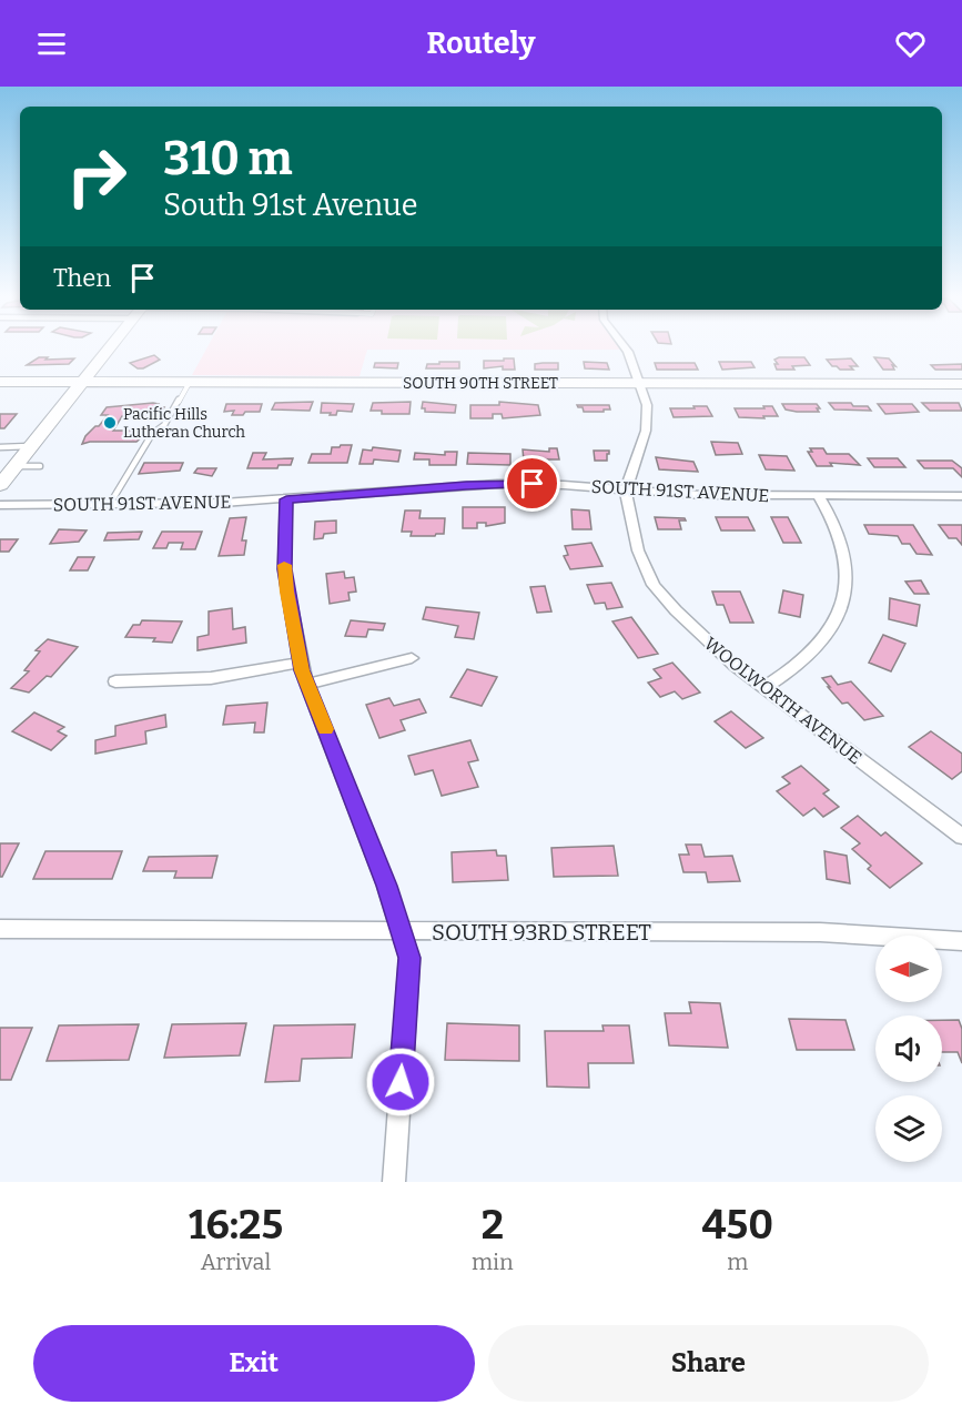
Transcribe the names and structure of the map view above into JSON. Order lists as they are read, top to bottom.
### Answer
{
  "streets": {
    "main road": ["SOUTH 90TH STREET"],
    "street": ["SOUTH 91ST AVENUE", "WOOLWORTH AVENUE", "SOUTH 93RD STREET"]
  },
  "crossings": [
    ["SOUTH 90TH STREET", "WOOLWORTH AVENUE"],
    ["SOUTH 91ST AVENUE", "WOOLWORTH AVENUE"]
  ],
  "places": ["Pacific Hills Lutheran Church"],
  "north": "left",
  "page": {
    "header": "Routely",
    "turn": ["310 m", "South 91st Avenue"],
    "then": "Then",
    "eta": [
      "16:25",
      "Arrival",
      "2",
      "min",
      "450",
      "m"
    ],
    "buttons": ["Exit", "Share"]
  }
}
